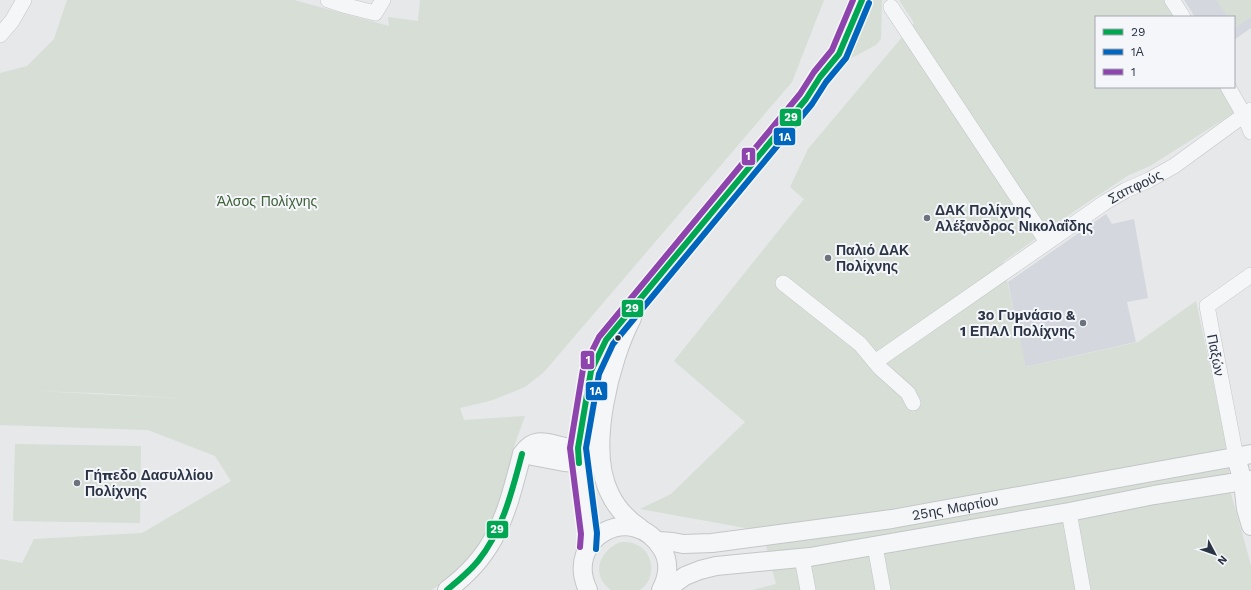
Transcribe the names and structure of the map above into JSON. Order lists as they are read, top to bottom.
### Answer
{
  "streets": {
    "street": ["Σαπφούς", "Παξών", "25ης Μαρτίου"]
  },
  "crossings": [
    ["Παξών", "25ης Μαρτίου"]
  ],
  "parks": ["Άλσος Πολίχνης"],
  "places": [
    "ΔΑΚ Πολίχνης Αλέξανδρος Νικολαΐδης",
    "Παλιό ΔΑΚ Πολίχνης",
    "3ο Γυμνάσιο & 1 ΕΠΑΛ Πολίχνης",
    "Γήπεδο Δασυλλίου Πολίχνης"
  ],
  "lines": ["transit line 29", "transit line 1", "transit line 1Α"],
  "legend": ["29", "1Α", "1"],
  "north": "bottom right"
}
